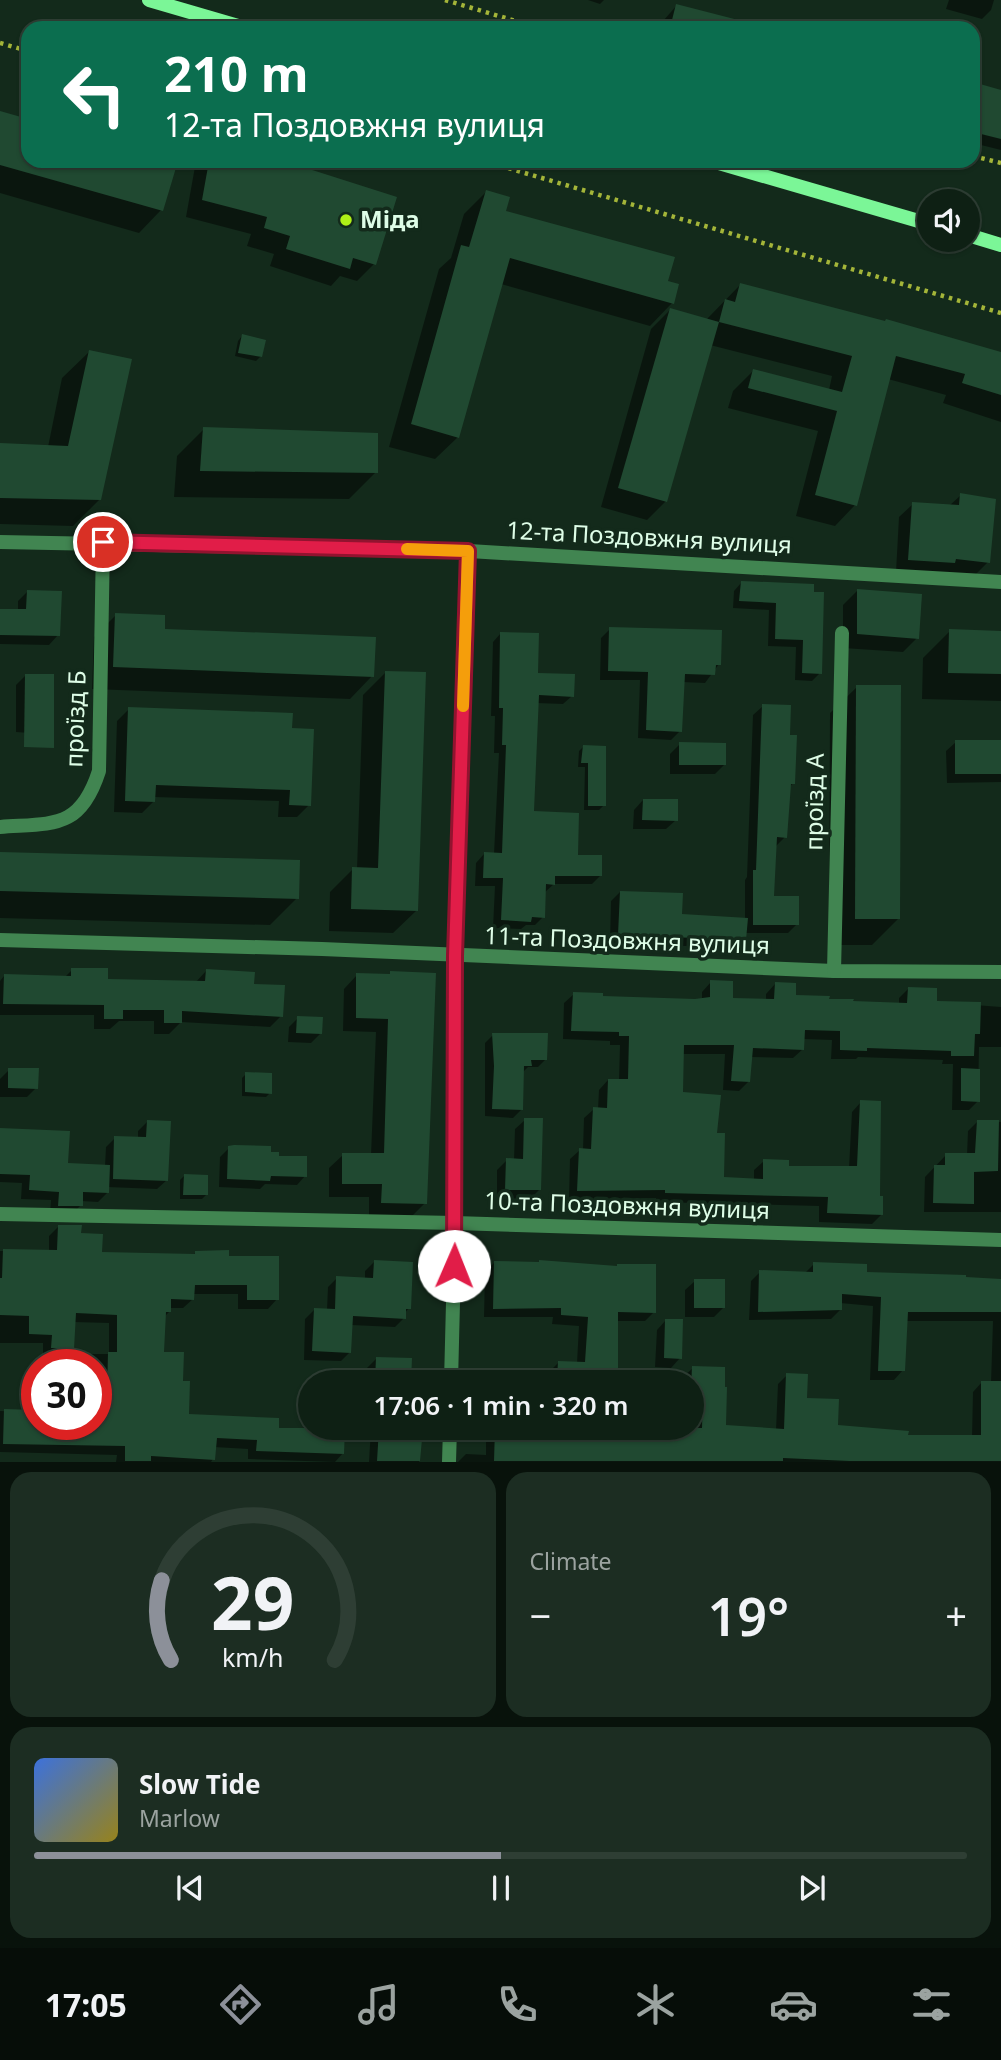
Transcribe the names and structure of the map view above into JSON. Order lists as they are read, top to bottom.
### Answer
{
  "streets": {
    "street": [
      "12-та Поздовжня вулиця",
      "проїзд Б",
      "проїзд А",
      "11-та Поздовжня вулиця",
      "10-та Поздовжня вулиця"
    ]
  },
  "crossings": [
    ["12-та Поздовжня вулиця", "проїзд Б"],
    ["проїзд А", "11-та Поздовжня вулиця"]
  ],
  "places": ["Міда"],
  "page": {
    "turn": ["210 m", "12-та Поздовжня вулиця"],
    "limit": "30",
    "trip": "17:06 · 1 min · 320 m",
    "tile": "Climate",
    "heat": ["−", "19°", "+"],
    "song": ["Slow Tide", "Marlow"],
    "tabs": "17:05",
    "gauge": ["29", "km/h"]
  }
}
